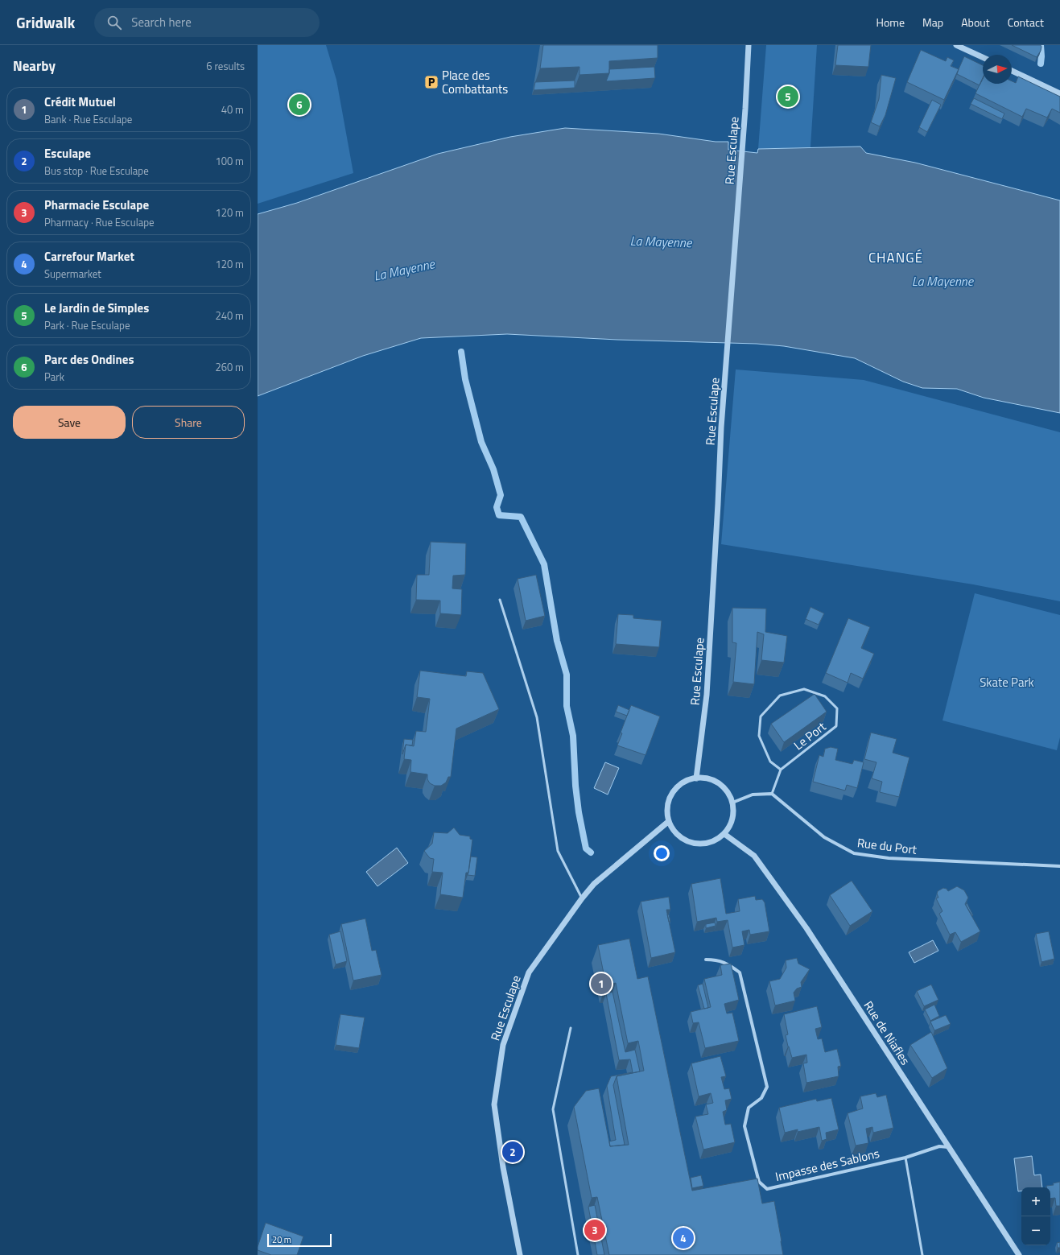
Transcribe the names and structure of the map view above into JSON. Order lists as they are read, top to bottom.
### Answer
{
  "streets": {
    "street": [
      "Rue Esculape",
      "Rue du Port",
      "Rue de Niafles",
      "Impasse des Sablons"
    ],
    "lane": ["Le Port"]
  },
  "crossings": [
    ["Rue Esculape", "Rue de Niafles"],
    ["Rue de Niafles", "Impasse des Sablons"]
  ],
  "districts": ["CHANGÉ"],
  "water": ["La Mayenne"],
  "parks": ["Skate Park"],
  "places": {
    "parking": ["Place des Combattants"]
  },
  "scale_bar": "20 m",
  "north": "right",
  "page": {
    "header": "Gridwalk",
    "search": "Search here",
    "nav": [
      "Home",
      "Map",
      "About",
      "Contact"
    ],
    "heading": ["Nearby", "6 results"],
    "pins": [
      "5",
      "6",
      "1",
      "2",
      "3",
      "4"
    ],
    "list": [
      {
        "mark": "1",
        "name": "Crédit Mutuel",
        "note": "Bank · Rue Esculape",
        "value": "40 m"
      },
      {
        "mark": "2",
        "name": "Esculape",
        "note": "Bus stop · Rue Esculape",
        "value": "100 m"
      },
      {
        "mark": "3",
        "name": "Pharmacie Esculape",
        "note": "Pharmacy · Rue Esculape",
        "value": "120 m"
      },
      {
        "mark": "4",
        "name": "Carrefour Market",
        "note": "Supermarket",
        "value": "120 m"
      },
      {
        "mark": "5",
        "name": "Le Jardin de Simples",
        "note": "Park · Rue Esculape",
        "value": "240 m"
      },
      {
        "mark": "6",
        "name": "Parc des Ondines",
        "note": "Park",
        "value": "260 m"
      }
    ],
    "buttons": ["Save", "Share"],
    "map_buttons": ["+", "−"],
    "scale": "20 m"
  }
}
